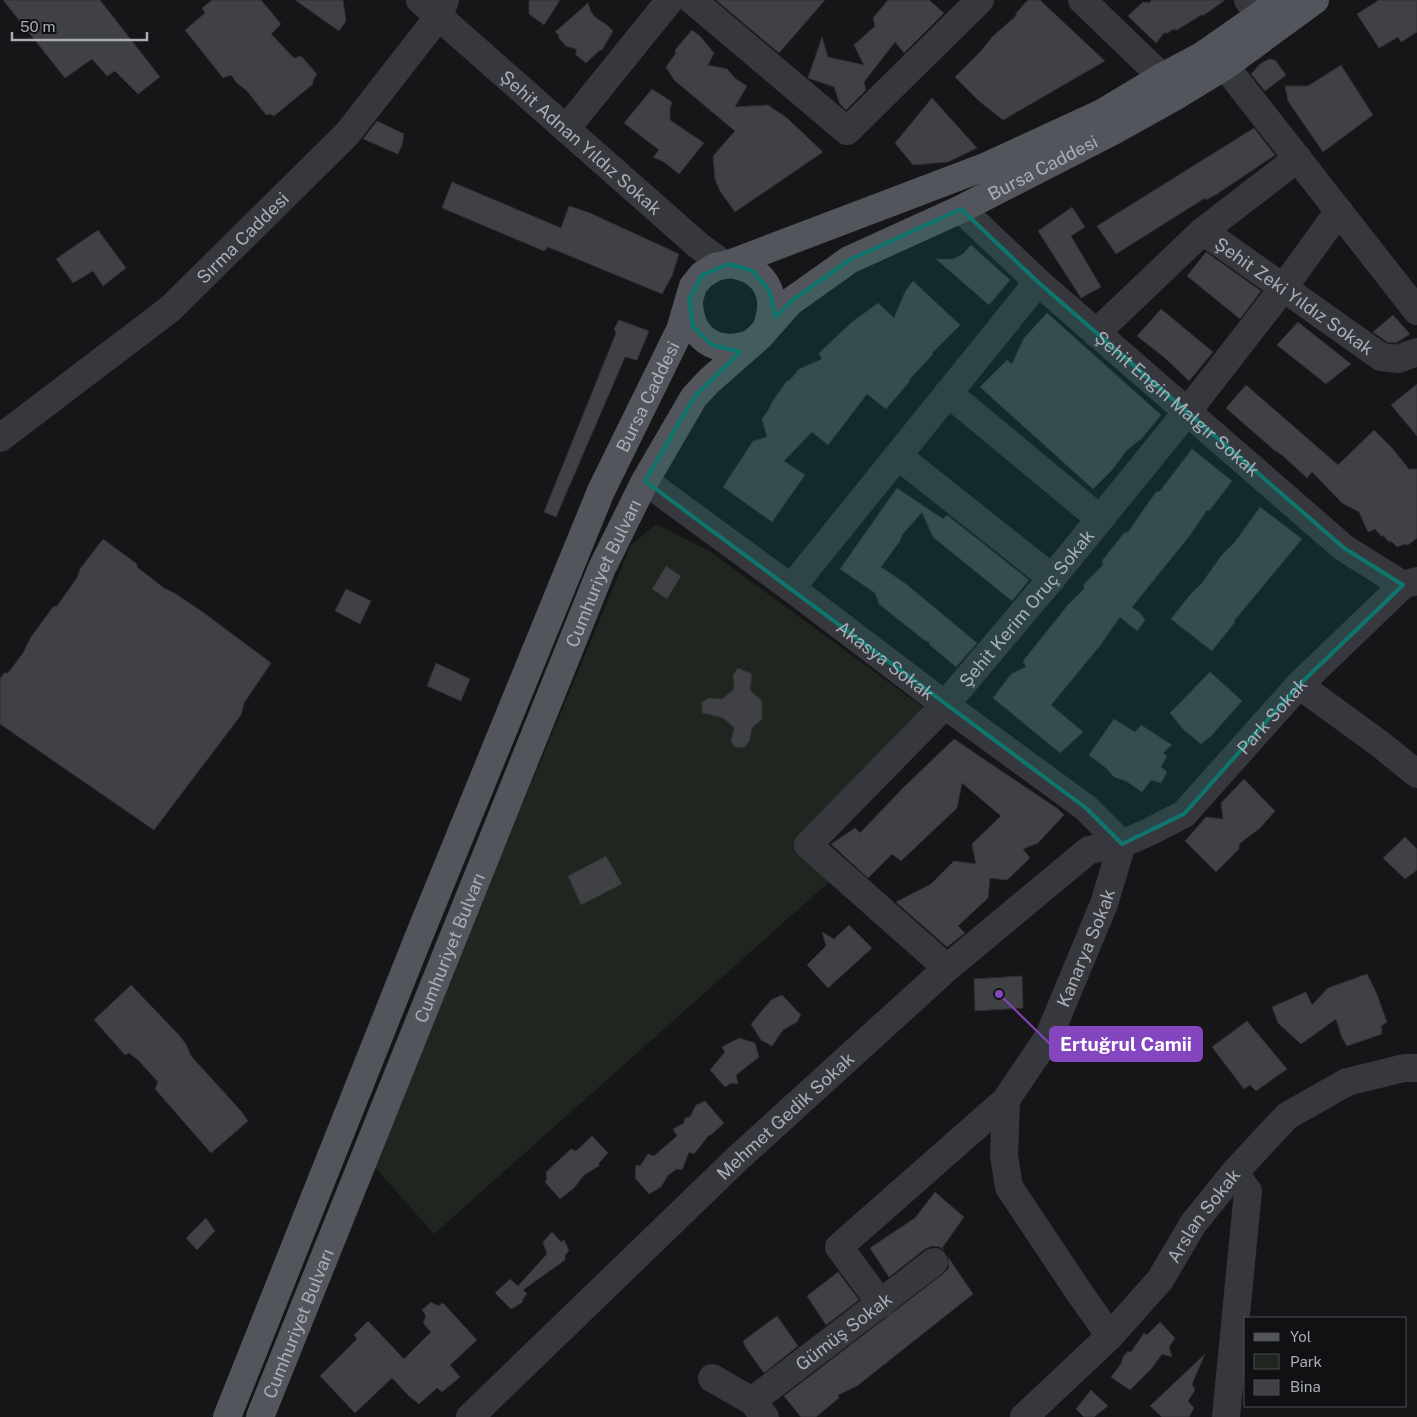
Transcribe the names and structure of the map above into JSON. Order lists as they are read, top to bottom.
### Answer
{
  "streets": {
    "main road": ["Bursa Caddesi", "Cumhuriyet Bulvarı"],
    "street": [
      "Şehit Adnan Yıldız Sokak",
      "Sırma Caddesi",
      "Şehit Zeki Yıldız Sokak",
      "Şehit Engin Malgır Sokak",
      "Şehit Kerim Oruç Sokak",
      "Akasya Sokak",
      "Park Sokak",
      "Kanarya Sokak",
      "Mehmet Gedik Sokak",
      "Arslan Sokak",
      "Gümüş Sokak"
    ]
  },
  "crossings": [
    ["Şehit Adnan Yıldız Sokak", "Bursa Caddesi"],
    ["Şehit Adnan Yıldız Sokak", "Sırma Caddesi"],
    ["Bursa Caddesi", "Şehit Engin Malgır Sokak"],
    ["Bursa Caddesi", "Cumhuriyet Bulvarı"],
    ["Bursa Caddesi", "Akasya Sokak"],
    ["Şehit Zeki Yıldız Sokak", "Şehit Engin Malgır Sokak"],
    ["Şehit Zeki Yıldız Sokak", "Şehit Kerim Oruç Sokak"],
    ["Şehit Engin Malgır Sokak", "Şehit Kerim Oruç Sokak"],
    ["Şehit Engin Malgır Sokak", "Park Sokak"],
    ["Cumhuriyet Bulvarı", "Akasya Sokak"],
    ["Şehit Kerim Oruç Sokak", "Akasya Sokak"],
    ["Şehit Kerim Oruç Sokak", "Mehmet Gedik Sokak"],
    ["Akasya Sokak", "Park Sokak"],
    ["Akasya Sokak", "Kanarya Sokak"],
    ["Akasya Sokak", "Mehmet Gedik Sokak"],
    ["Park Sokak", "Kanarya Sokak"],
    ["Park Sokak", "Mehmet Gedik Sokak"],
    ["Kanarya Sokak", "Mehmet Gedik Sokak"],
    ["Kanarya Sokak", "Gümüş Sokak"]
  ],
  "places": ["Ertuğrul Camii"],
  "legend": ["Yol", "Park", "Bina"],
  "scale_bar": "50 m"
}
